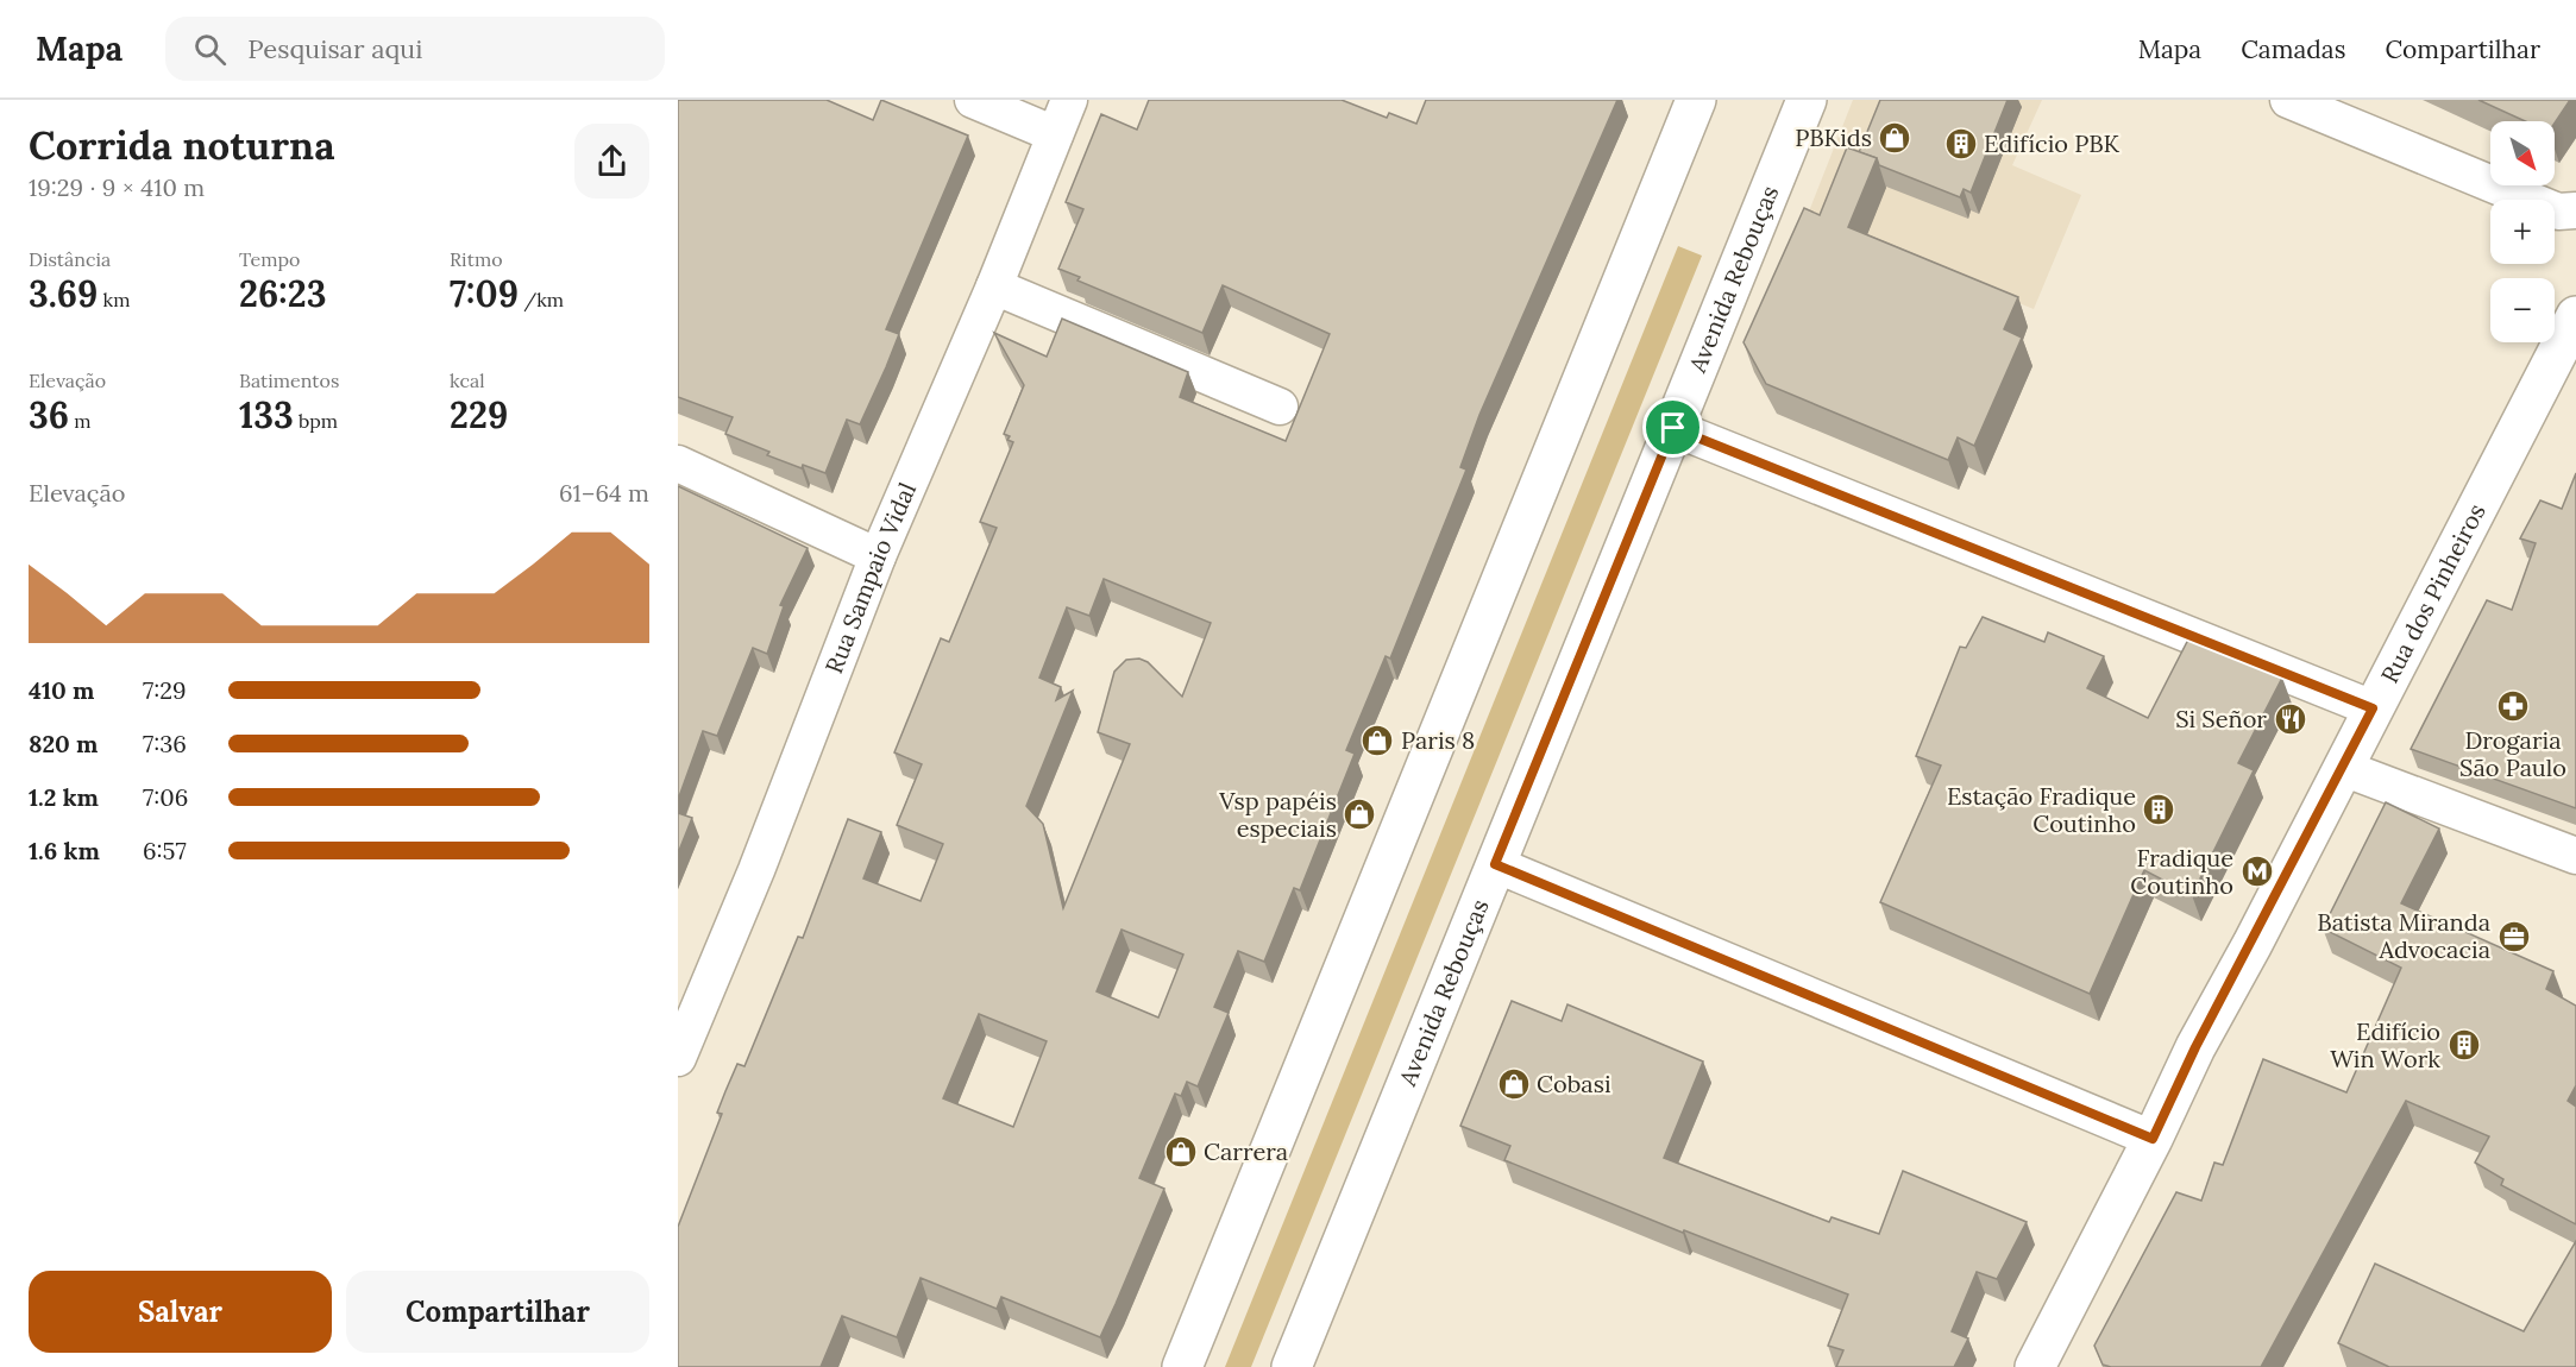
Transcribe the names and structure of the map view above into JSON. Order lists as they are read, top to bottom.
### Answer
{
  "streets": {
    "main road": ["Avenida Rebouças", "Rua dos Pinheiros"],
    "street": ["Rua Sampaio Vidal"]
  },
  "places": {
    "shop": [
      "PBKids",
      "Paris 8",
      "Vsp papéis especiais",
      "Cobasi",
      "Carrera"
    ],
    "building": ["Edifício PBK", "Estação Fradique Coutinho", "Edifício Win Work"],
    "pharmacy": ["Drogaria São Paulo"],
    "restaurant": ["Si Señor"],
    "metro station": ["Fradique Coutinho"],
    "office": ["Batista Miranda Advocacia"]
  },
  "north": "bottom right",
  "page": {
    "header": "Mapa",
    "search": "Pesquisar aqui",
    "nav": ["Mapa", "Camadas", "Compartilhar"],
    "heading": ["Corrida noturna", "19:29 · 9 × 410 m"],
    "map_buttons": ["+", "−"],
    "stats": [
      ["Distância", "3.69 km"],
      ["Tempo", "26:23"],
      ["Ritmo", "7:09 /km"],
      ["Elevação", "36 m"],
      ["Batimentos", "133 bpm"],
      ["kcal", "229"]
    ],
    "chart": ["Elevação", "61–64 m"],
    "list": [
      {
        "name": "410 m",
        "note": "7:29"
      },
      {
        "name": "820 m",
        "note": "7:36"
      },
      {
        "name": "1.2 km",
        "note": "7:06"
      },
      {
        "name": "1.6 km",
        "note": "6:57"
      }
    ],
    "buttons": ["Salvar", "Compartilhar"]
  }
}
